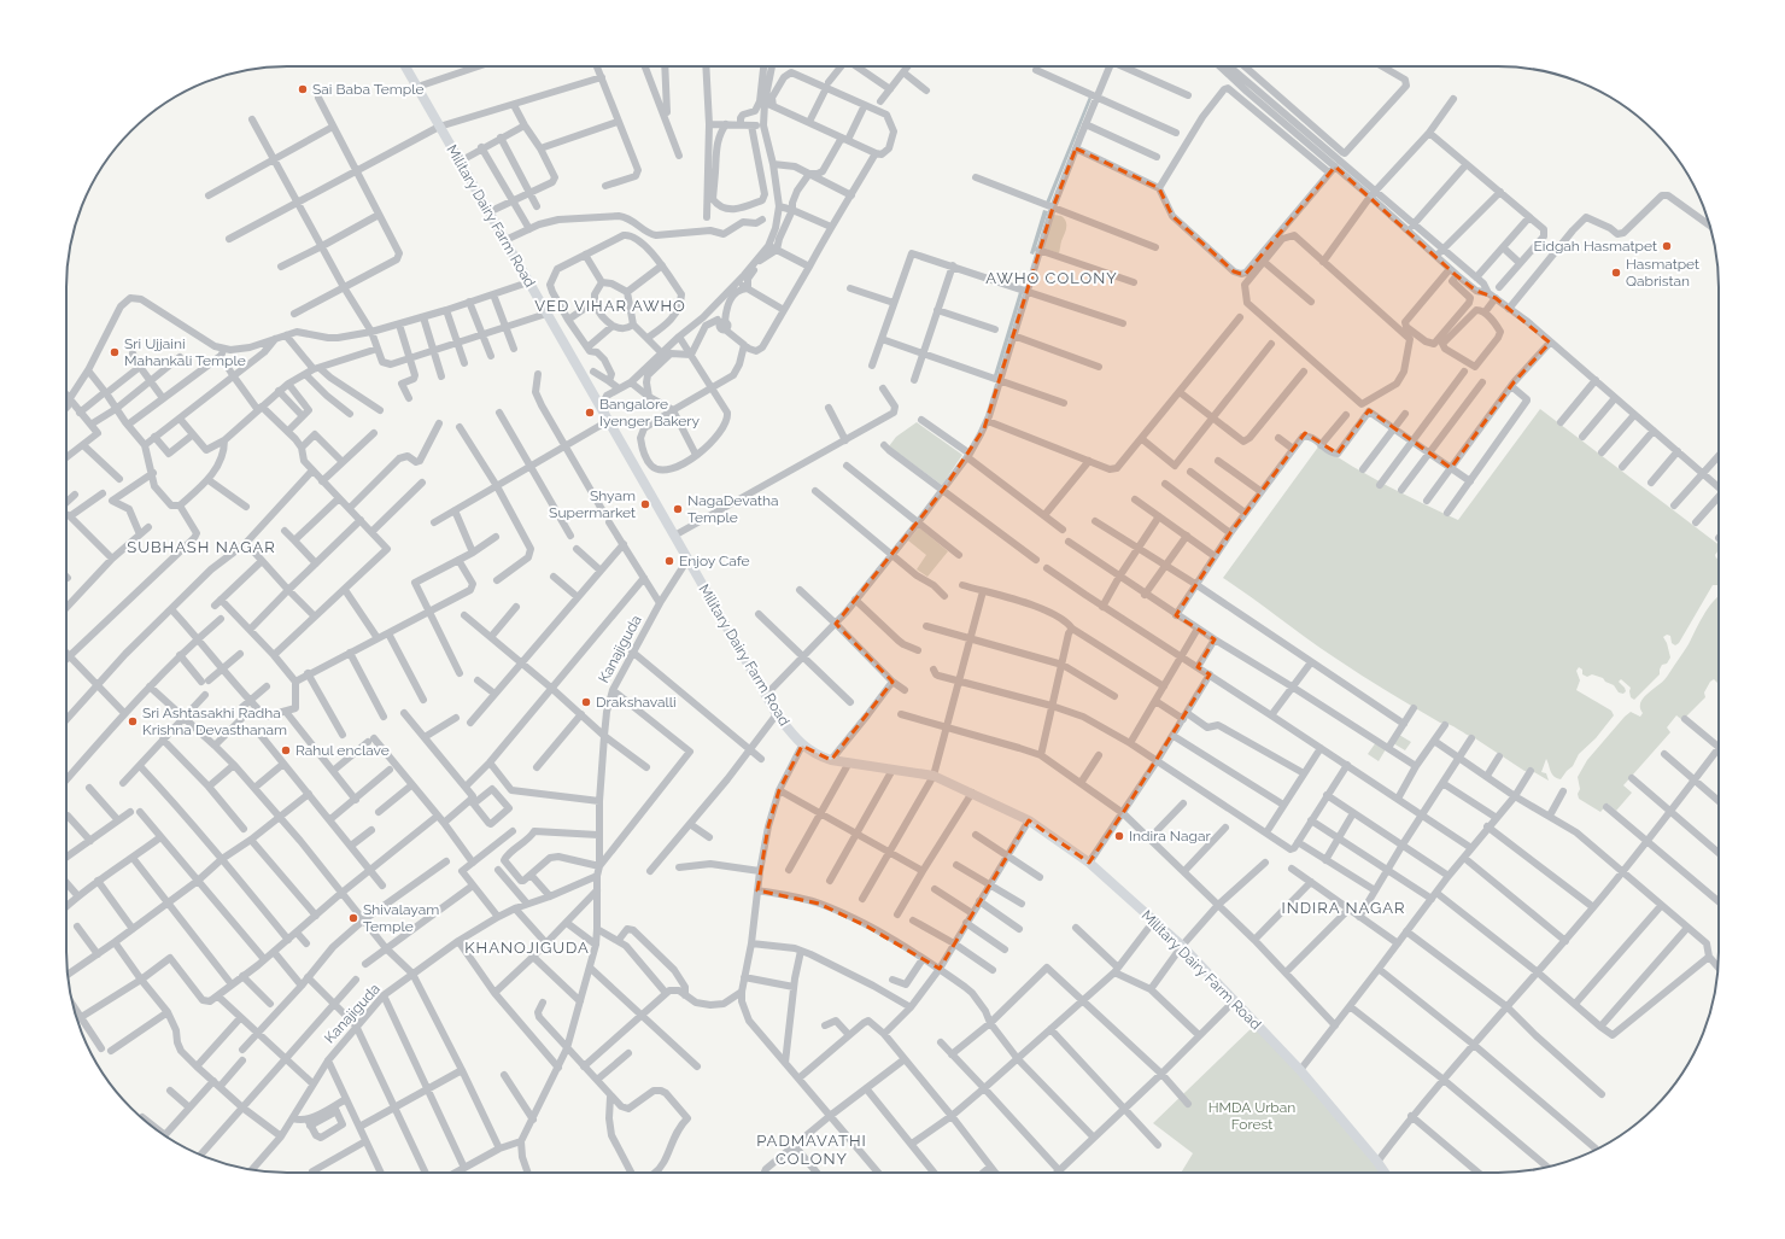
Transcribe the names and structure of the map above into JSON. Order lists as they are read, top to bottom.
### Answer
{
  "streets": {
    "main road": ["Military Dairy Farm Road"],
    "street": ["Kanajiguda"]
  },
  "crossings": [
    ["Military Dairy Farm Road", "Kanajiguda"]
  ],
  "districts": [
    "AWHO COLONY",
    "VED VIHAR AWHO",
    "SUBHASH NAGAR",
    "INDIRA NAGAR",
    "KHANOJIGUDA",
    "PADMAVATHI COLONY"
  ],
  "parks": ["HMDA Urban Forest"],
  "places": [
    "Sai Baba Temple",
    "Eidgah Hasmatpet",
    "Hasmatpet Qabristan",
    "Sri Ujjaini Mahankali Temple",
    "Bangalore Iyenger Bakery",
    "Shyam Supermarket",
    "NagaDevatha Temple",
    "Enjoy Cafe",
    "Drakshavalli",
    "Sri Ashtasakhi Radha Krishna Devasthanam",
    "Rahul enclave",
    "Indira Nagar",
    "Shivalayam Temple"
  ]
}
